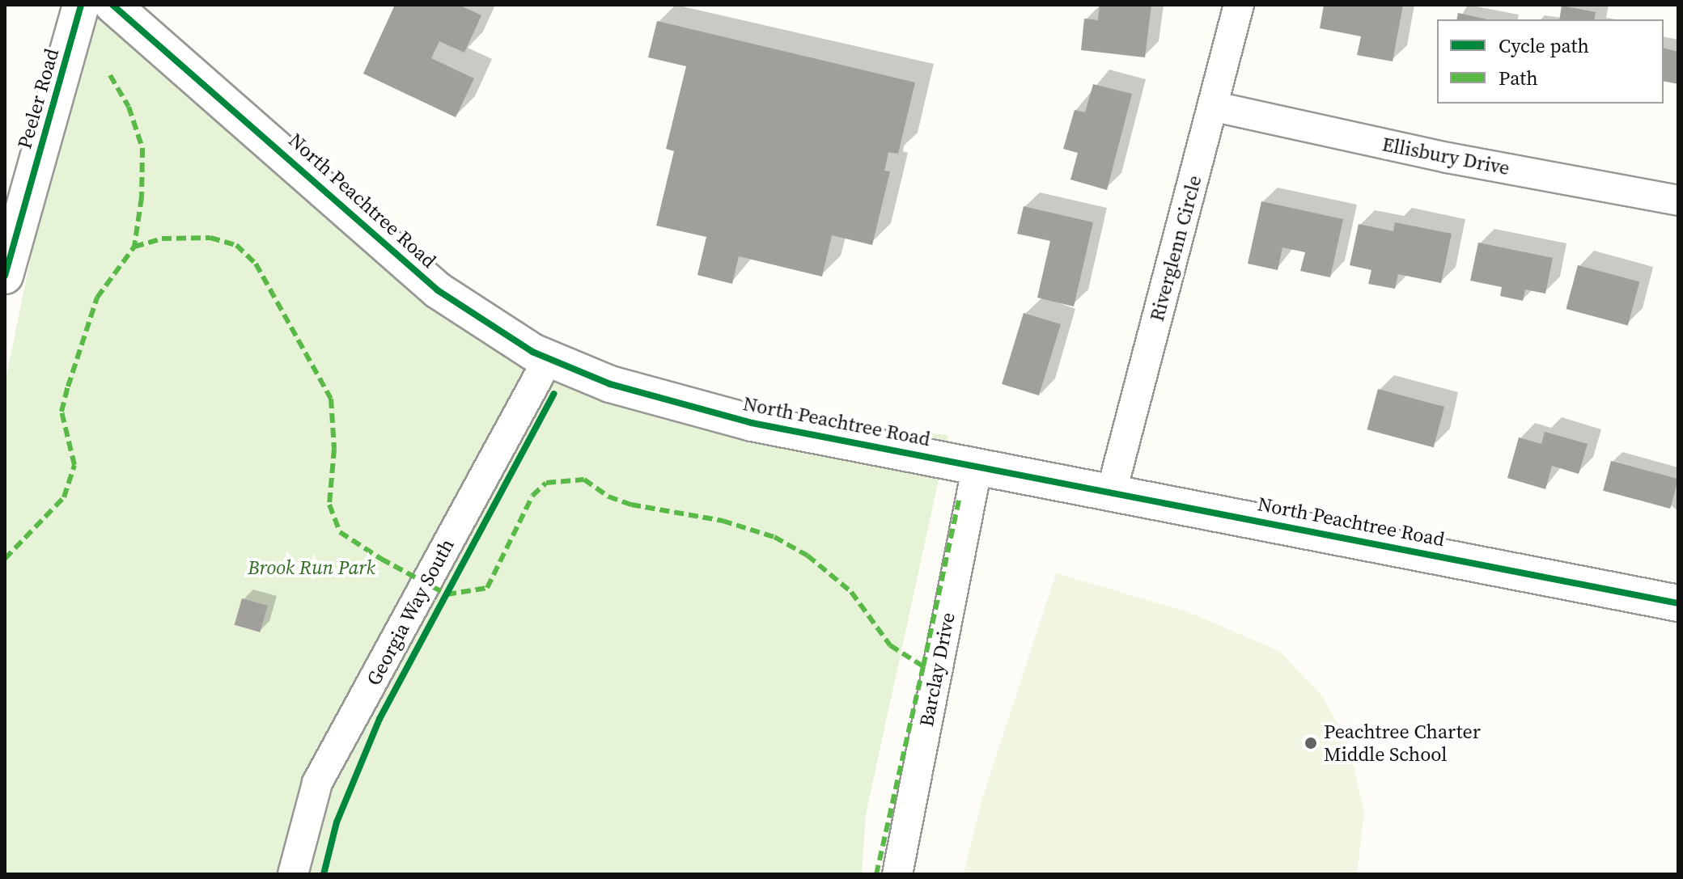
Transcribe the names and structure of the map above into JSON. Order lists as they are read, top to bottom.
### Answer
{
  "streets": {
    "street": [
      "Peeler Road",
      "Ellisbury Drive",
      "North Peachtree Road",
      "Riverglenn Circle",
      "Georgia Way South",
      "Barclay Drive"
    ]
  },
  "crossings": [
    ["Ellisbury Drive", "Riverglenn Circle"],
    ["North Peachtree Road", "Riverglenn Circle"],
    ["North Peachtree Road", "Georgia Way South"],
    ["North Peachtree Road", "Barclay Drive"]
  ],
  "parks": ["Brook Run Park"],
  "places": ["Peachtree Charter Middle School"],
  "legend": ["Cycle path", "Path"]
}
